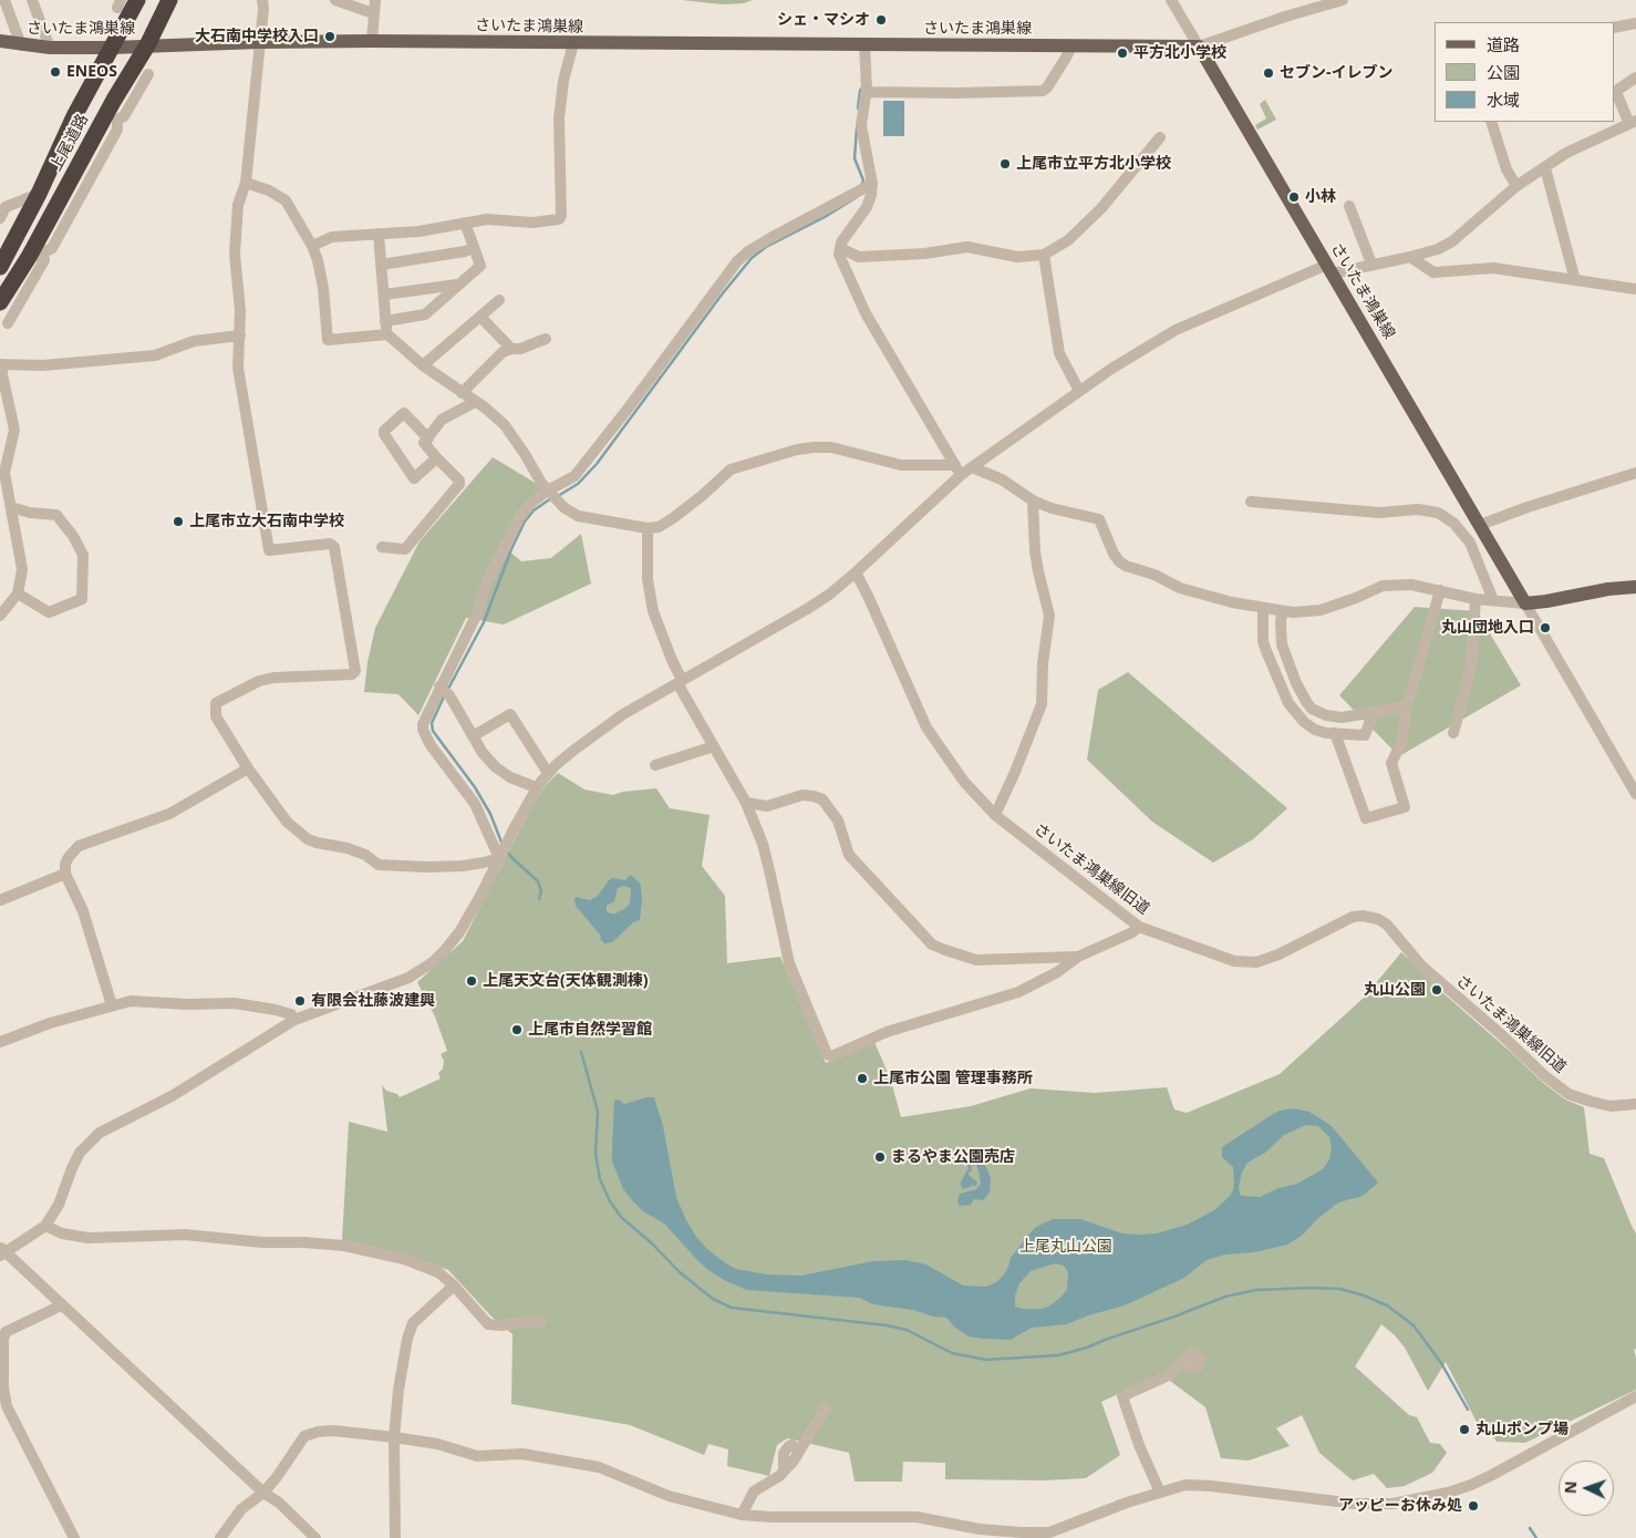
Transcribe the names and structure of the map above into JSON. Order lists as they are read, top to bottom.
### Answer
{
  "streets": {
    "highway": ["上尾道路"],
    "main road": ["さいたま鴻巣線"],
    "street": ["さいたま鴻巣線旧道"]
  },
  "crossings": [
    ["さいたま鴻巣線", "上尾道路"]
  ],
  "parks": ["上尾丸山公園"],
  "places": [
    "シェ・マシオ",
    "大石南中学校入口",
    "平方北小学校",
    "ENEOS",
    "セブン-イレブン",
    "上尾市立平方北小学校",
    "小林",
    "上尾市立大石南中学校",
    "丸山団地入口",
    "上尾天文台(天体観測棟)",
    "丸山公園",
    "有限会社藤波建興",
    "上尾市自然学習館",
    "上尾市公園 管理事務所",
    "まるやま公園売店",
    "丸山ポンプ場",
    "アッピーお休み処"
  ],
  "legend": ["道路", "公園", "水域"],
  "north": "left"
}
